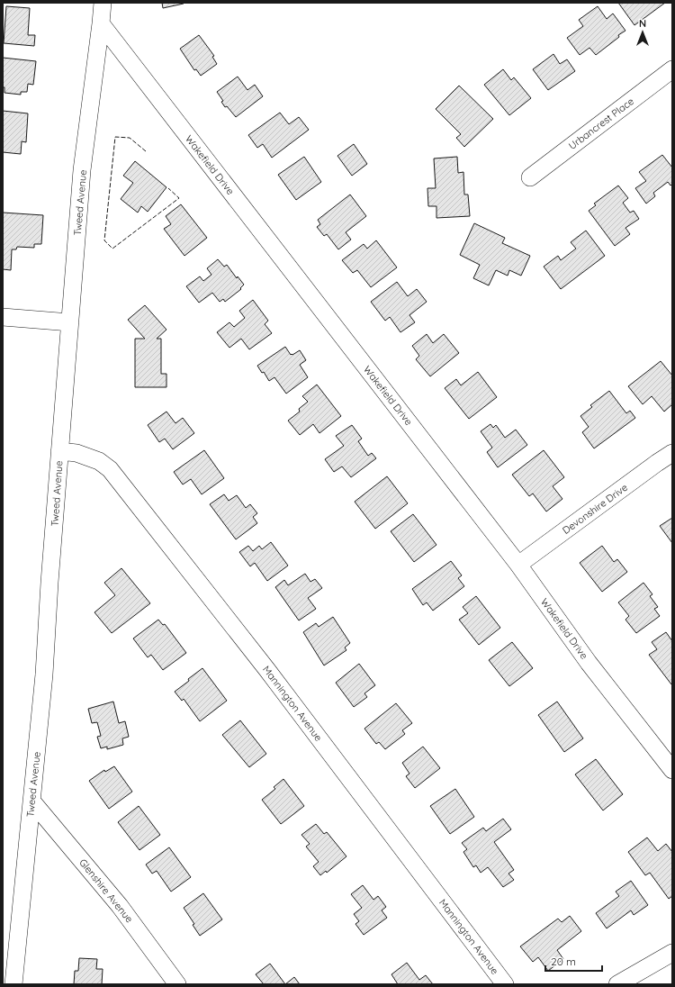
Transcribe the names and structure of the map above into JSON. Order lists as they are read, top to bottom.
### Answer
{
  "streets": {
    "street": [
      "Urbancrest Place",
      "Wakefield Drive",
      "Tweed Avenue",
      "Devonshire Drive",
      "Mannington Avenue",
      "Glenshire Avenue"
    ]
  },
  "crossings": [
    ["Wakefield Drive", "Tweed Avenue"],
    ["Wakefield Drive", "Devonshire Drive"],
    ["Tweed Avenue", "Mannington Avenue"],
    ["Tweed Avenue", "Glenshire Avenue"]
  ],
  "scale_bar": "20 m",
  "north": "top"
}
